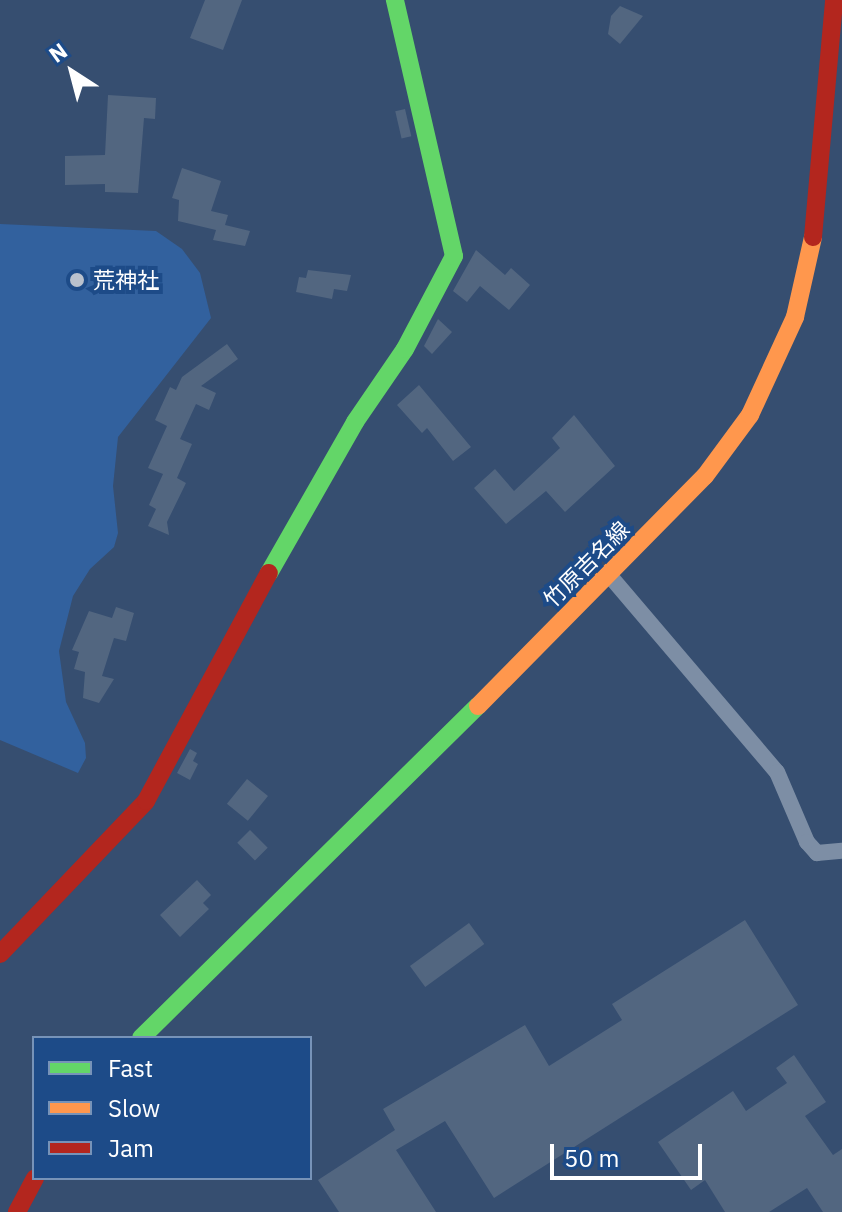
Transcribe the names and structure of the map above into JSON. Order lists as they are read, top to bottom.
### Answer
{
  "streets": {
    "main road": ["竹原吉名線"]
  },
  "places": ["荒神社"],
  "legend": ["Fast", "Slow", "Jam"],
  "scale_bar": "50 m",
  "north": "top left"
}
